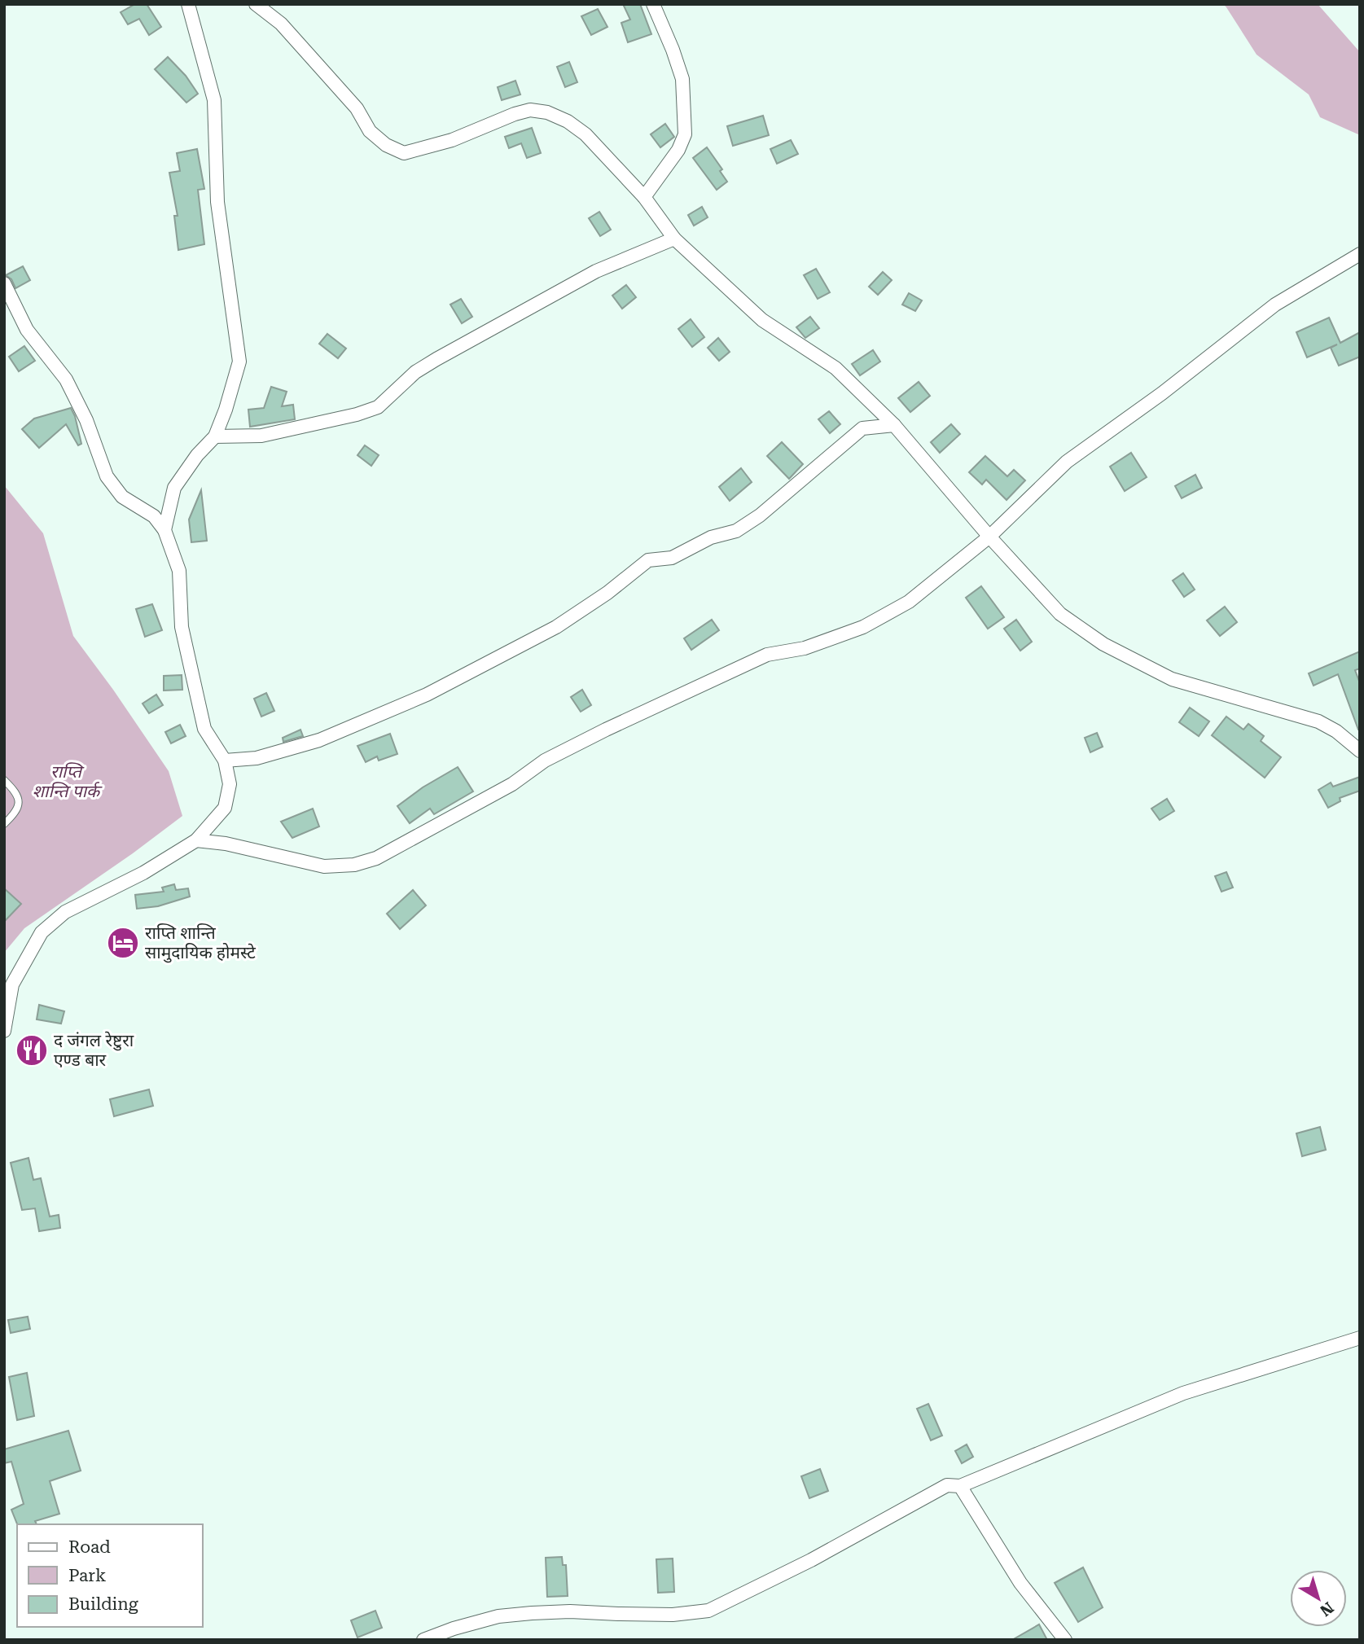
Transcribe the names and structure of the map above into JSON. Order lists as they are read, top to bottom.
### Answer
{
  "parks": ["राप्ति शान्ति पार्क"],
  "places": {
    "hotel": ["राप्ति शान्ति सामुदायिक होमस्टे"],
    "restaurant": ["द जंगल रेष्टुरा एण्ड बार"]
  },
  "legend": ["Road", "Park", "Building"],
  "north": "bottom right"
}
